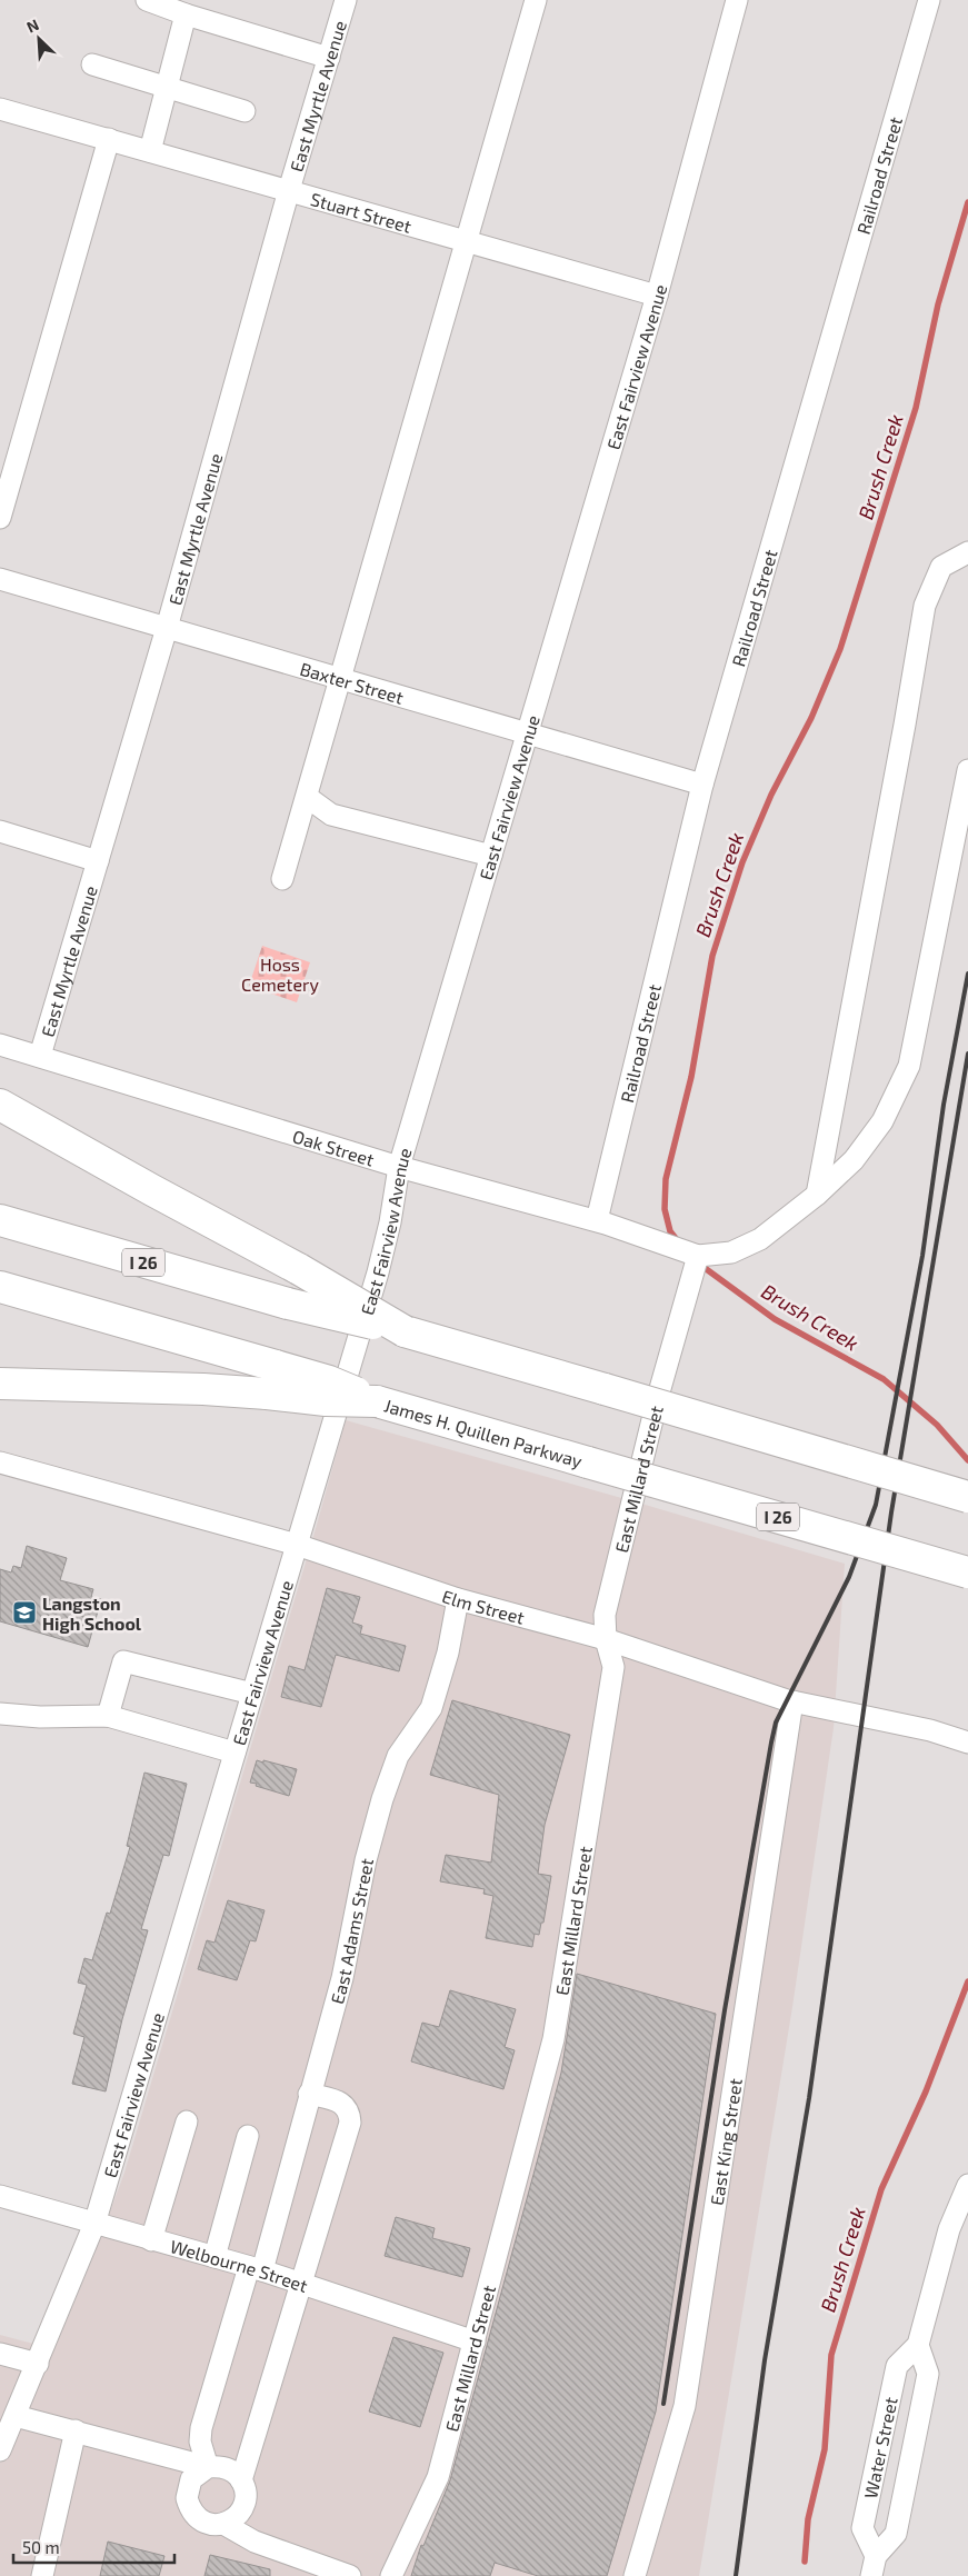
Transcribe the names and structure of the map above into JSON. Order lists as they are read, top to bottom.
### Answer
{
  "streets": {
    "highway": ["I 26", "James H. Quillen Parkway"],
    "street": [
      "East Myrtle Avenue",
      "Railroad Street",
      "Stuart Street",
      "East Fairview Avenue",
      "Baxter Street",
      "Oak Street",
      "East Millard Street",
      "Elm Street",
      "East Adams Street",
      "East King Street",
      "Welbourne Street",
      "Water Street"
    ]
  },
  "crossings": [
    ["East Myrtle Avenue", "Stuart Street"],
    ["East Myrtle Avenue", "Baxter Street"],
    ["East Myrtle Avenue", "Oak Street"],
    ["Railroad Street", "Baxter Street"],
    ["Railroad Street", "Oak Street"],
    ["Stuart Street", "East Fairview Avenue"],
    ["East Fairview Avenue", "Baxter Street"],
    ["East Fairview Avenue", "Oak Street"],
    ["East Fairview Avenue", "Elm Street"],
    ["East Fairview Avenue", "Welbourne Street"],
    ["Oak Street", "East Millard Street"],
    ["East Millard Street", "Elm Street"],
    ["East Millard Street", "Welbourne Street"],
    ["Elm Street", "East Adams Street"],
    ["Elm Street", "East King Street"],
    ["East Adams Street", "Welbourne Street"]
  ],
  "water": ["Brush Creek"],
  "parks": ["Hoss Cemetery"],
  "places": {
    "school or university": ["Langston High School"]
  },
  "scale_bar": "50 m",
  "north": "top left"
}
